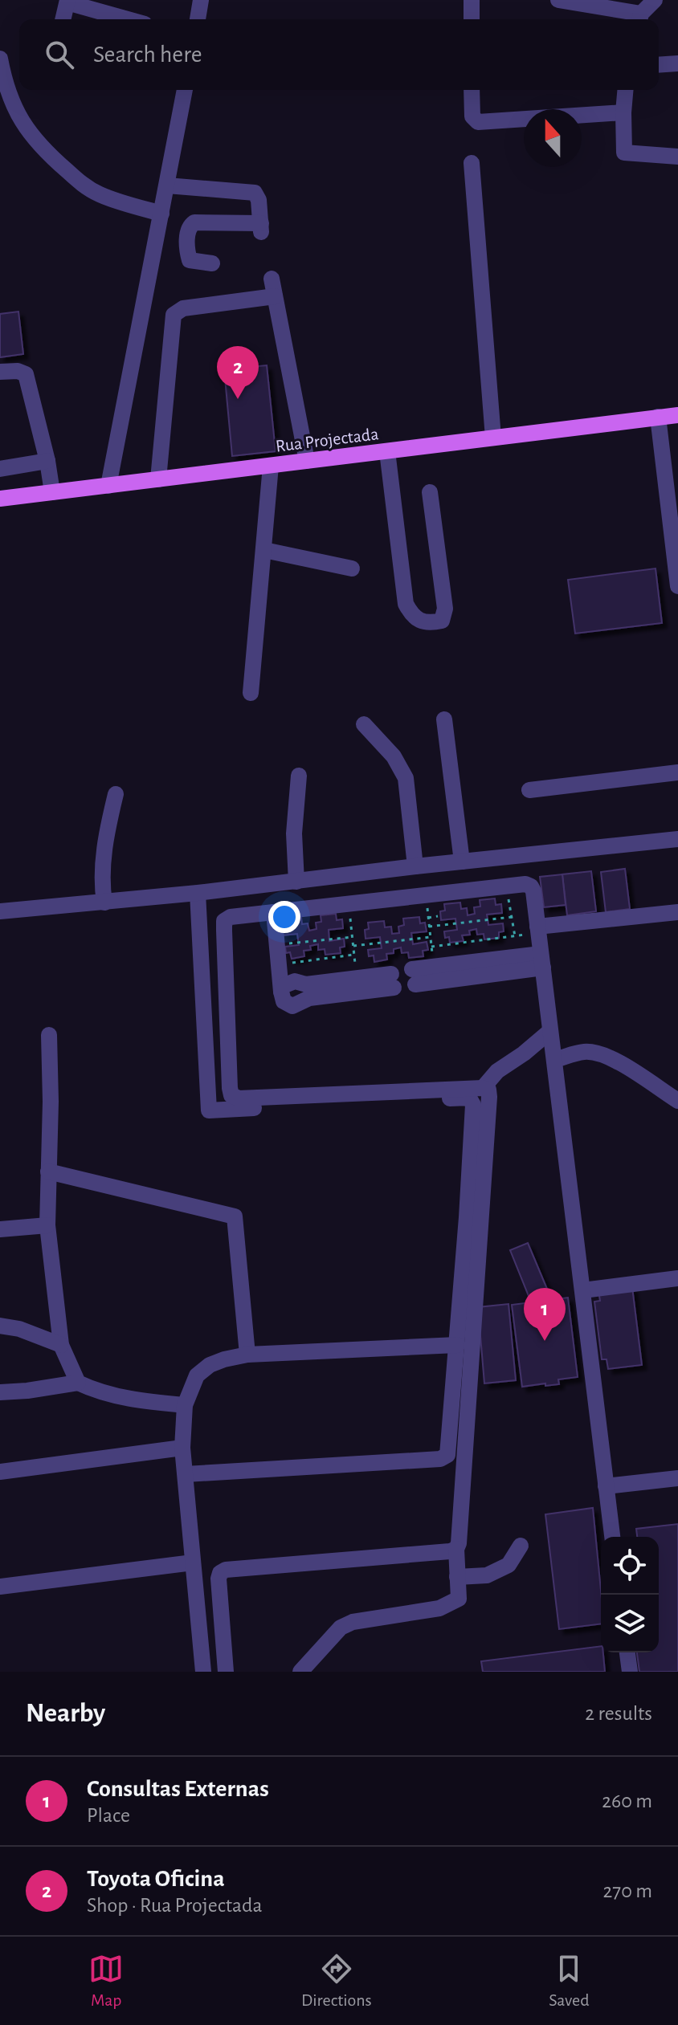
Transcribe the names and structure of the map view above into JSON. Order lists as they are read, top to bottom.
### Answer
{
  "streets": {
    "main road": ["Rua Projectada"]
  },
  "north": "top",
  "page": {
    "search": "Search here",
    "pins": ["2", "1"],
    "heading": ["Nearby", "2 results"],
    "list": [
      {
        "mark": "1",
        "name": "Consultas Externas",
        "note": "Place",
        "value": "260 m"
      },
      {
        "mark": "2",
        "name": "Toyota Oficina",
        "note": "Shop · Rua Projectada",
        "value": "270 m"
      }
    ],
    "nav": ["Map", "Directions", "Saved"]
  }
}
